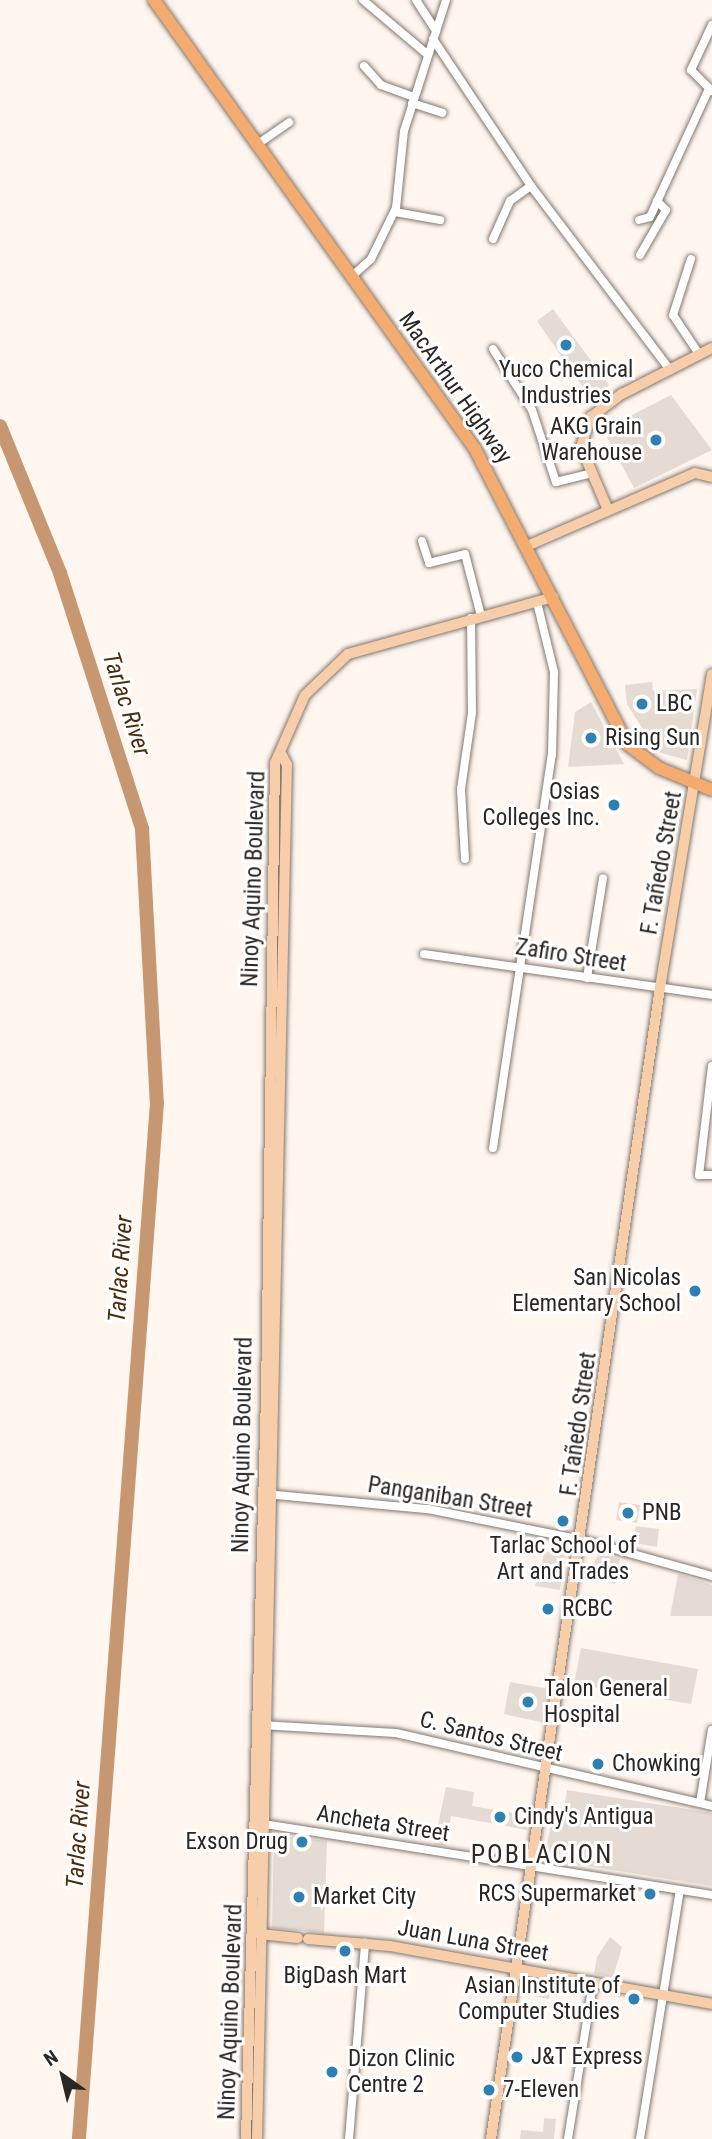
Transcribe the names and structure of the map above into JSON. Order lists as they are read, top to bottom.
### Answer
{
  "streets": {
    "highway": ["MacArthur Highway"],
    "main road": ["F. Tañedo Street", "Ninoy Aquino Boulevard", "Juan Luna Street"],
    "street": [
      "Zafiro Street",
      "Panganiban Street",
      "C. Santos Street",
      "Ancheta Street"
    ]
  },
  "crossings": [
    ["MacArthur Highway", "F. Tañedo Street"],
    ["MacArthur Highway", "Ninoy Aquino Boulevard"],
    ["F. Tañedo Street", "Zafiro Street"],
    ["F. Tañedo Street", "Panganiban Street"],
    ["F. Tañedo Street", "C. Santos Street"],
    ["F. Tañedo Street", "Ancheta Street"],
    ["F. Tañedo Street", "Juan Luna Street"],
    ["Ninoy Aquino Boulevard", "Panganiban Street"],
    ["Ninoy Aquino Boulevard", "C. Santos Street"],
    ["Ninoy Aquino Boulevard", "Ancheta Street"],
    ["Ninoy Aquino Boulevard", "Juan Luna Street"]
  ],
  "districts": ["POBLACION"],
  "water": ["Tarlac River"],
  "places": [
    "Yuco Chemical Industries",
    "AKG Grain Warehouse",
    "LBC",
    "Rising Sun",
    "Osias Colleges Inc.",
    "San Nicolas Elementary School",
    "PNB",
    "Tarlac School of Art and Trades",
    "RCBC",
    "Talon General Hospital",
    "Chowking",
    "Cindy's Antigua",
    "Exson Drug",
    "RCS Supermarket",
    "Market City",
    "BigDash Mart",
    "Asian Institute of Computer Studies",
    "J&T Express",
    "Dizon Clinic Centre 2",
    "7-Eleven"
  ],
  "north": "top left"
}
